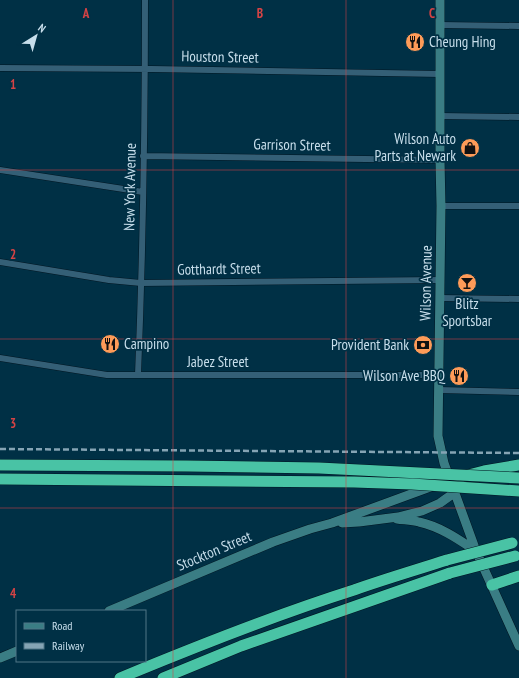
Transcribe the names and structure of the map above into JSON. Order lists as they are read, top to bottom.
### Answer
{
  "streets": {
    "main road": ["Wilson Avenue", "Stockton Street"],
    "street": [
      "Houston Street",
      "Garrison Street",
      "New York Avenue",
      "Gotthardt Street",
      "Jabez Street"
    ]
  },
  "crossings": [
    ["Houston Street", "New York Avenue"],
    ["Houston Street", "Wilson Avenue"],
    ["Garrison Street", "New York Avenue"],
    ["Garrison Street", "Wilson Avenue"],
    ["New York Avenue", "Gotthardt Street"],
    ["New York Avenue", "Jabez Street"],
    ["Gotthardt Street", "Wilson Avenue"],
    ["Wilson Avenue", "Jabez Street"],
    ["Wilson Avenue", "Stockton Street"]
  ],
  "places": {
    "restaurant": ["Cheung Hing", "Campino", "Wilson Ave BBQ"],
    "shop": ["Wilson Auto Parts at Newark"],
    "bar": ["Blitz Sportsbar"],
    "bank": ["Provident Bank"]
  },
  "legend": ["Road", "Railway"],
  "north": "top right",
  "grid": {
    "columns": ["A", "B", "C"],
    "rows": [
      "1",
      "2",
      "3",
      "4"
    ]
  }
}
